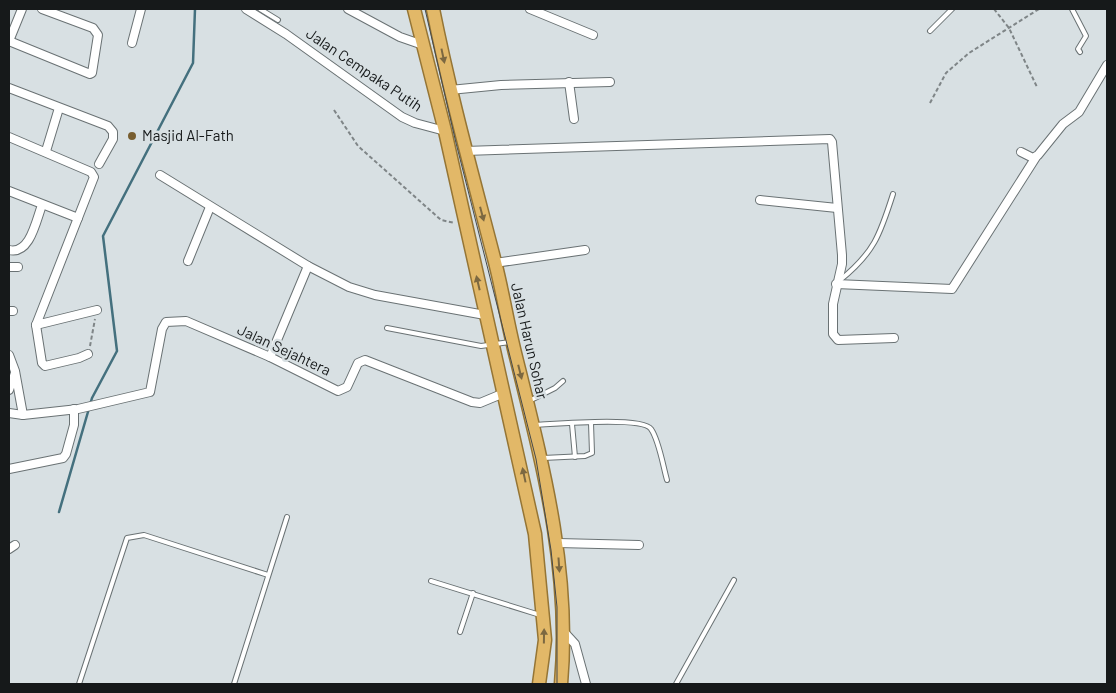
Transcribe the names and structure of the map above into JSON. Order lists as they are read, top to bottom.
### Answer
{
  "streets": {
    "highway": ["Jalan Harun Sohar"],
    "street": ["Jalan Cempaka Putih", "Jalan Sejahtera"]
  },
  "places": ["Masjid Al-Fath"]
}
